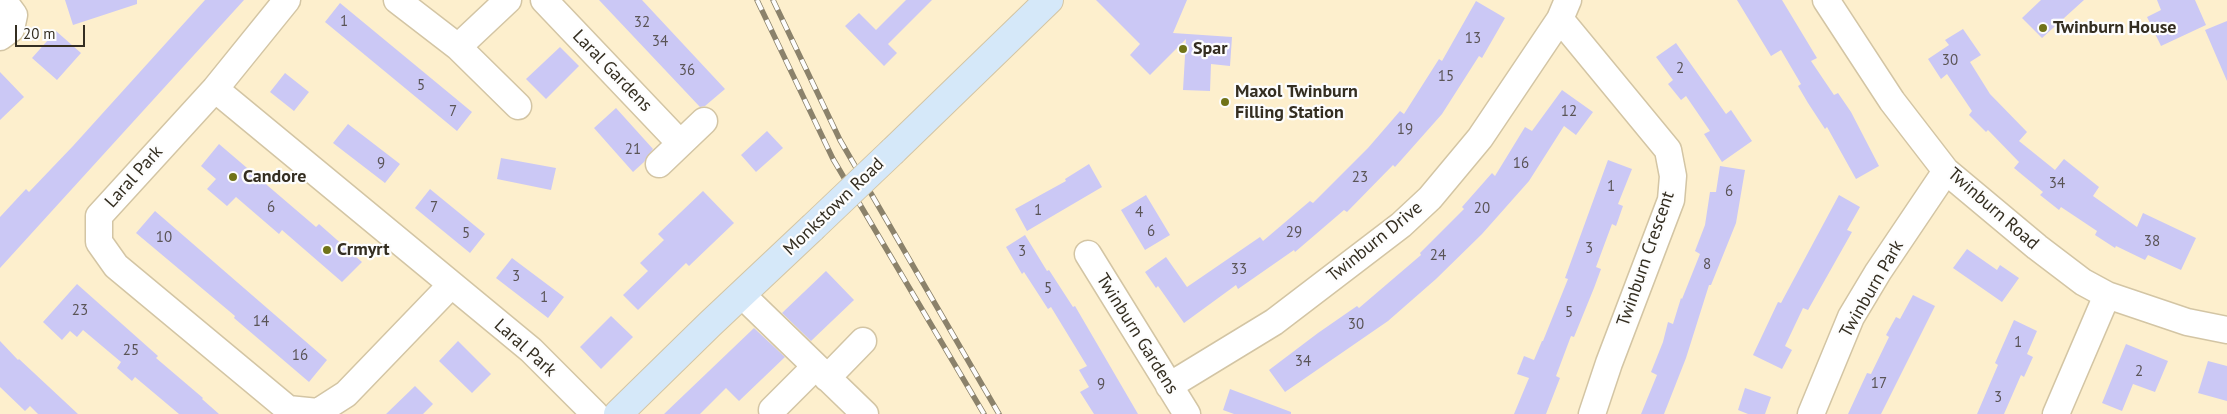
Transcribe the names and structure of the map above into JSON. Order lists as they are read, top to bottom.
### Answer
{
  "streets": {
    "street": [
      "Laral Gardens",
      "Laral Park",
      "Monkstown Road",
      "Twinburn Road",
      "Twinburn Drive",
      "Twinburn Crescent",
      "Twinburn Park",
      "Twinburn Gardens"
    ]
  },
  "crossings": [
    ["Twinburn Road", "Twinburn Park"],
    ["Twinburn Drive", "Twinburn Crescent"],
    ["Twinburn Drive", "Twinburn Gardens"]
  ],
  "places": [
    "Twinburn House",
    "Spar",
    "Maxol Twinburn Filling Station",
    "Candore",
    "Crmyrt"
  ],
  "house_numbers": [
    "1",
    "32",
    "13",
    "34",
    "30",
    "2",
    "36",
    "15",
    "5",
    "7",
    "12",
    "19",
    "21",
    "9",
    "16",
    "23",
    "34",
    "1",
    "6",
    "6",
    "7",
    "20",
    "1",
    "4",
    "6",
    "29",
    "5",
    "10",
    "38",
    "3",
    "3",
    "24",
    "8",
    "33",
    "3",
    "5",
    "1",
    "23",
    "5",
    "14",
    "30",
    "1",
    "25",
    "16",
    "34",
    "2",
    "17",
    "9",
    "3"
  ],
  "scale_bar": "20 m"
}
